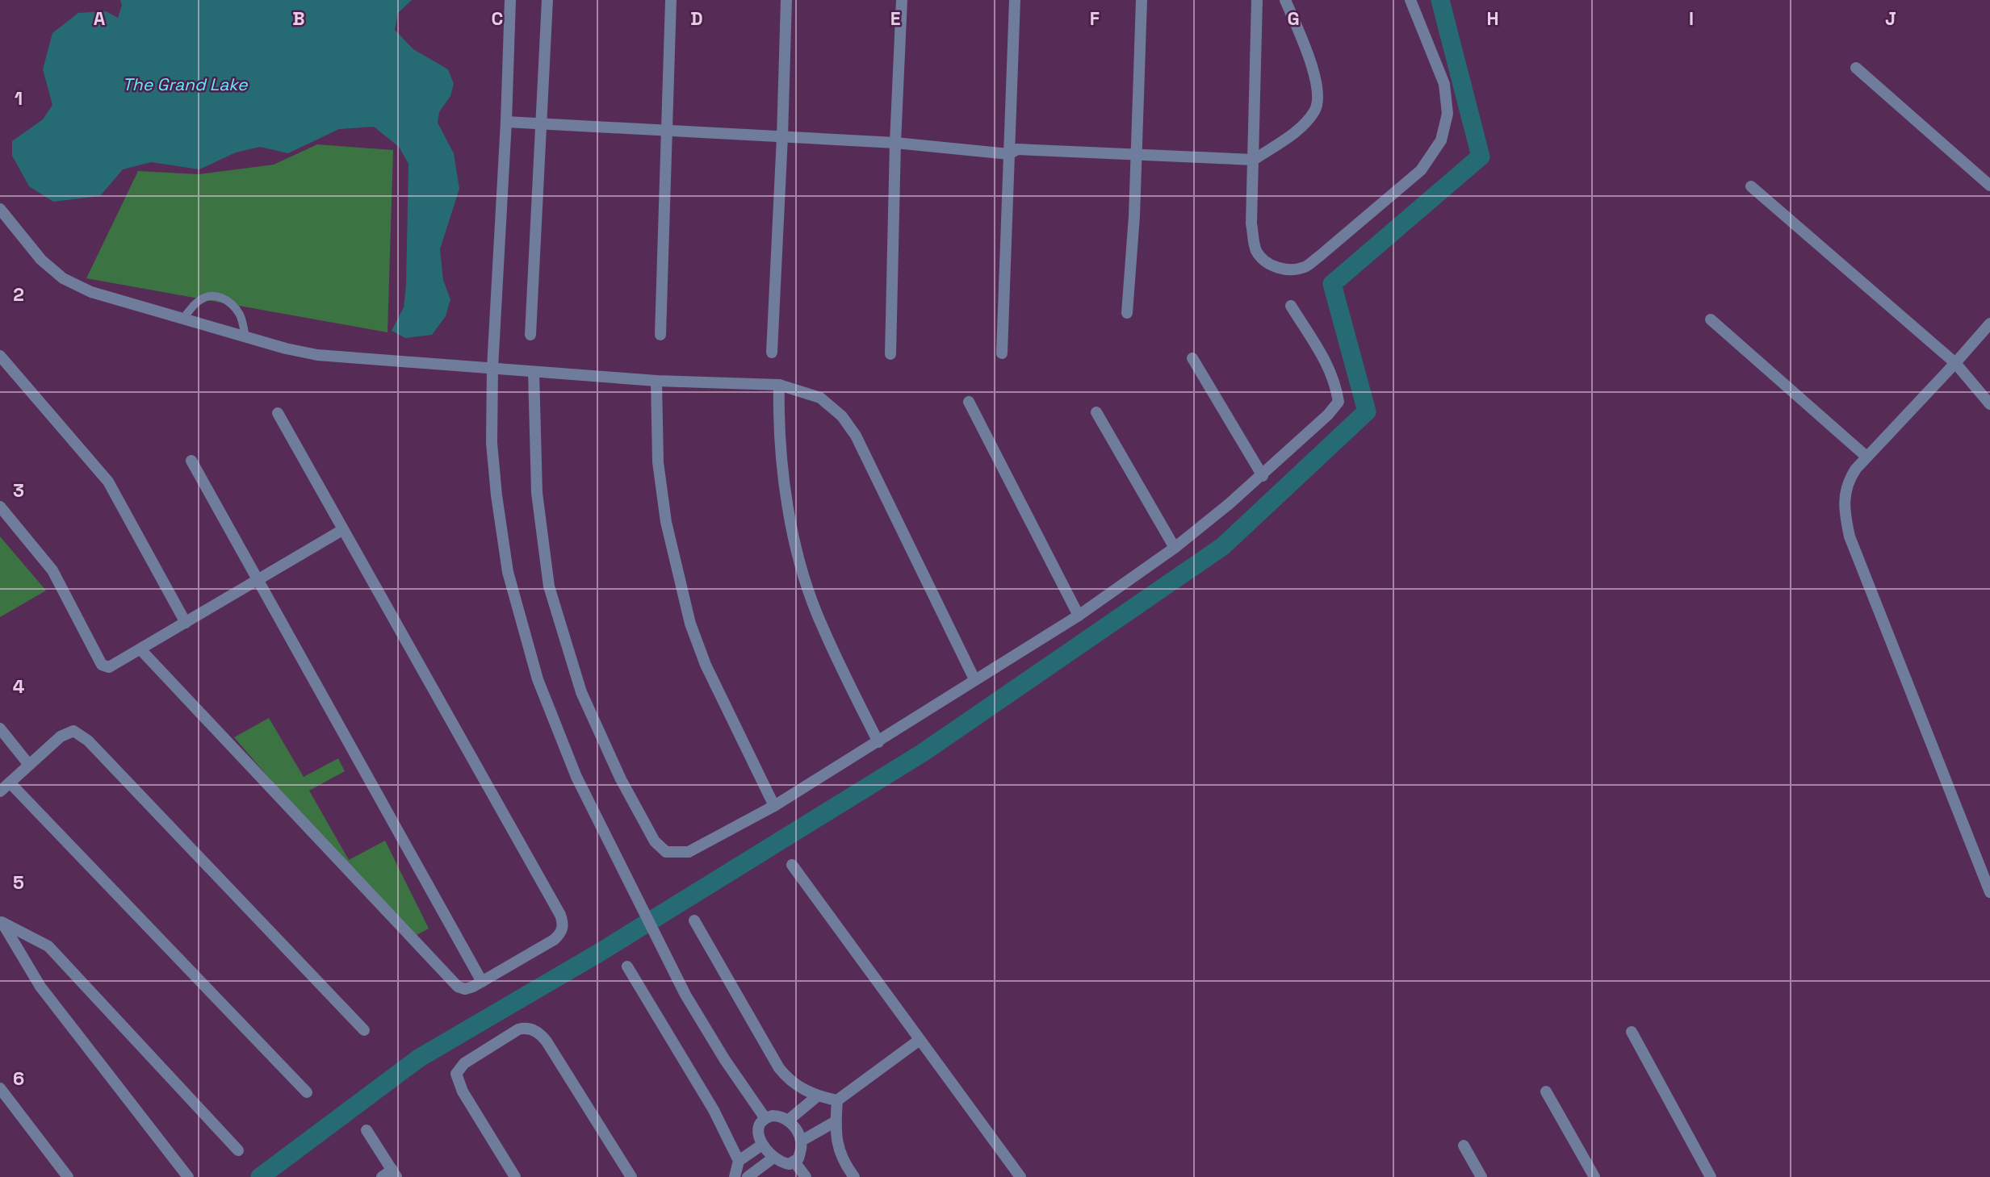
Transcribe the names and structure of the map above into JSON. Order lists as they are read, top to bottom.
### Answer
{
  "water": ["The Grand Lake"],
  "grid": {
    "columns": [
      "A",
      "B",
      "C",
      "D",
      "E",
      "F",
      "G",
      "H",
      "I",
      "J"
    ],
    "rows": [
      "1",
      "2",
      "3",
      "4",
      "5",
      "6"
    ]
  }
}
